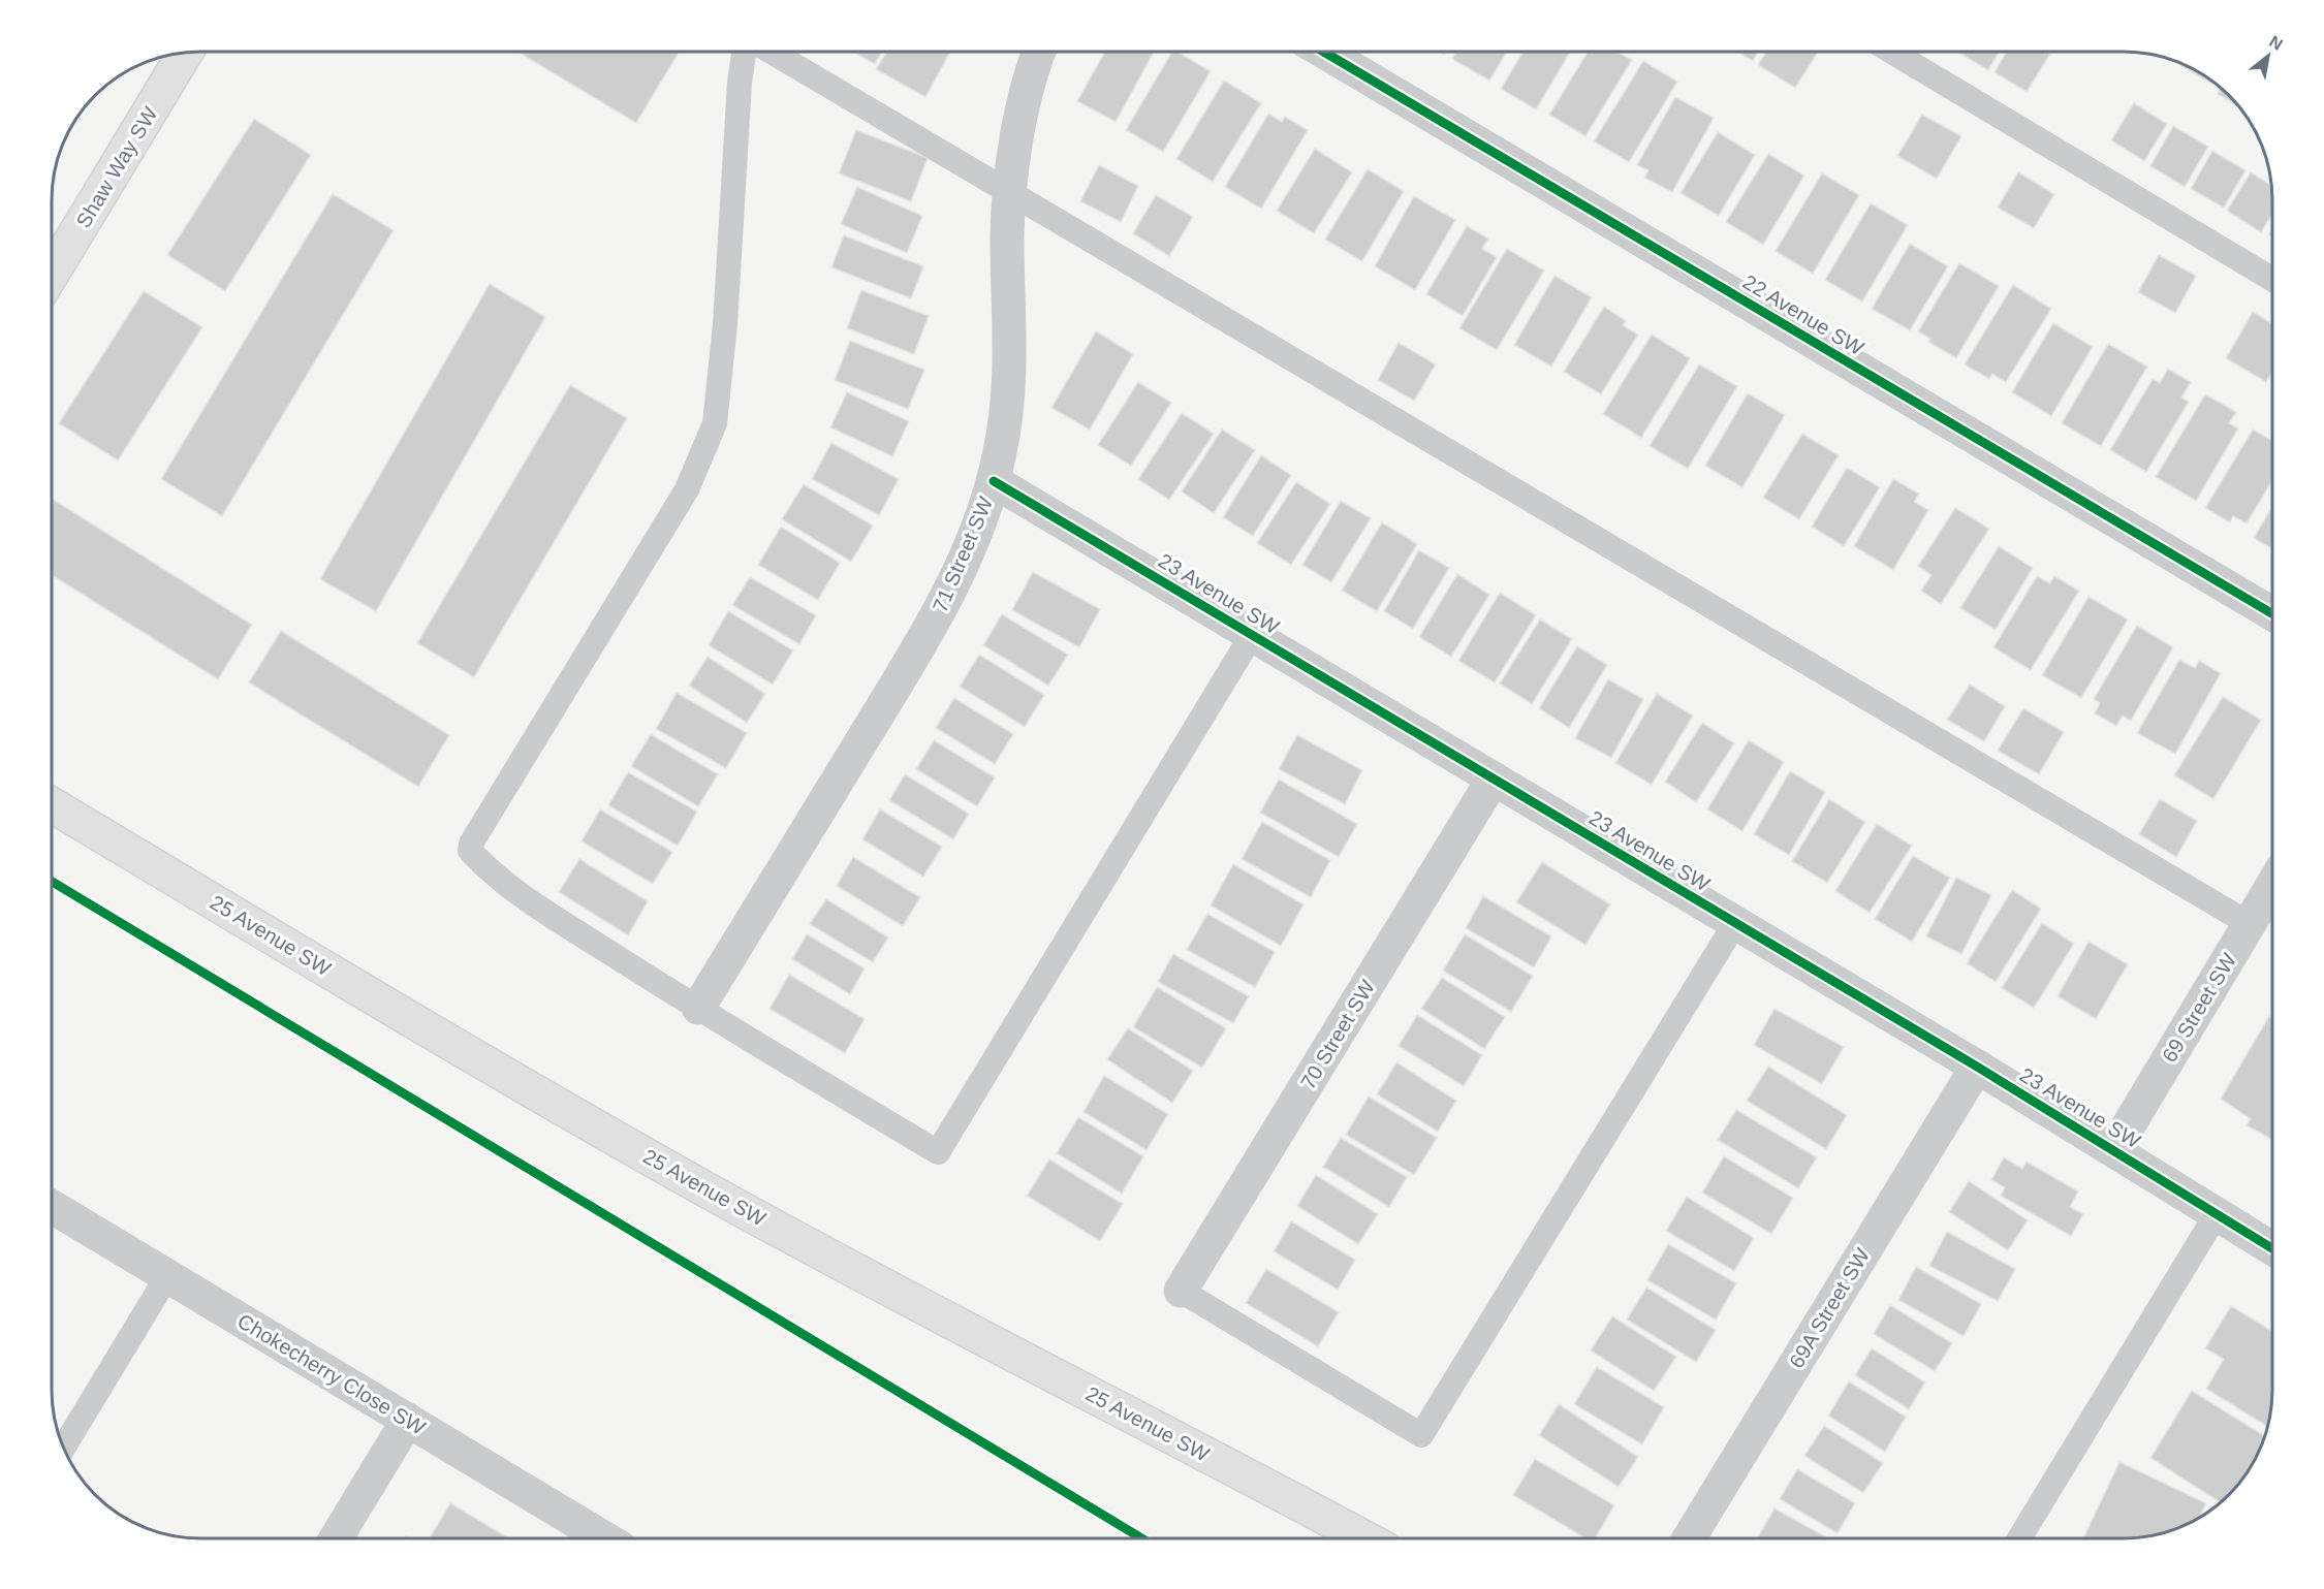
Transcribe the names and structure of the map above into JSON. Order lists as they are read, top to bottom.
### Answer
{
  "streets": {
    "main road": ["Shaw Way SW", "25 Avenue SW"],
    "street": [
      "22 Avenue SW",
      "71 Street SW",
      "23 Avenue SW",
      "69 Street SW",
      "70 Street SW",
      "69A Street SW",
      "Chokecherry Close SW"
    ]
  },
  "crossings": [
    ["71 Street SW", "23 Avenue SW"],
    ["23 Avenue SW", "69 Street SW"],
    ["23 Avenue SW", "70 Street SW"],
    ["23 Avenue SW", "69A Street SW"]
  ],
  "north": "top right"
}
